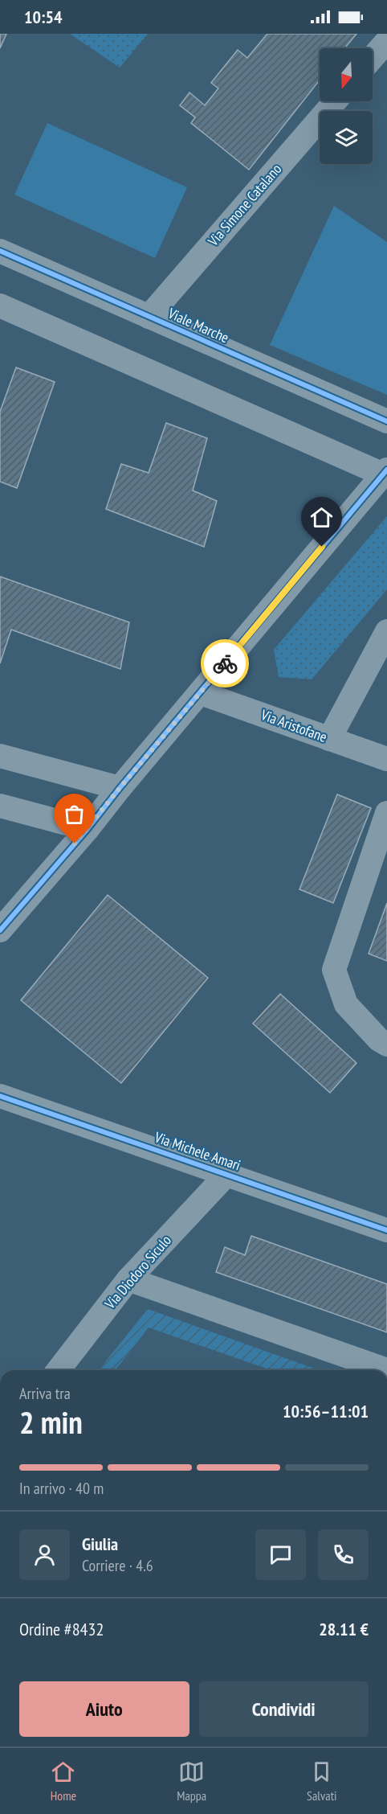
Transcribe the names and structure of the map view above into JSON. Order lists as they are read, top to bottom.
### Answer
{
  "streets": {
    "street": [
      "Via Simone Catalano",
      "Viale Marche",
      "Via Aristofane",
      "Via Michele Amari",
      "Via Diodoro Siculo"
    ]
  },
  "crossings": [
    ["Via Simone Catalano", "Viale Marche"],
    ["Via Michele Amari", "Via Diodoro Siculo"]
  ],
  "north": "bottom",
  "page": {
    "status": "10:54",
    "heading": ["2 min", "Arriva tra", "10:56–11:01"],
    "panel": [
      "Giulia",
      "Corriere · 4.6",
      "Ordine #8432",
      "28.11 €"
    ],
    "bar": "In arrivo · 40 m",
    "buttons": ["Aiuto", "Condividi"],
    "tabs": ["Home", "Mappa", "Salvati"]
  }
}
